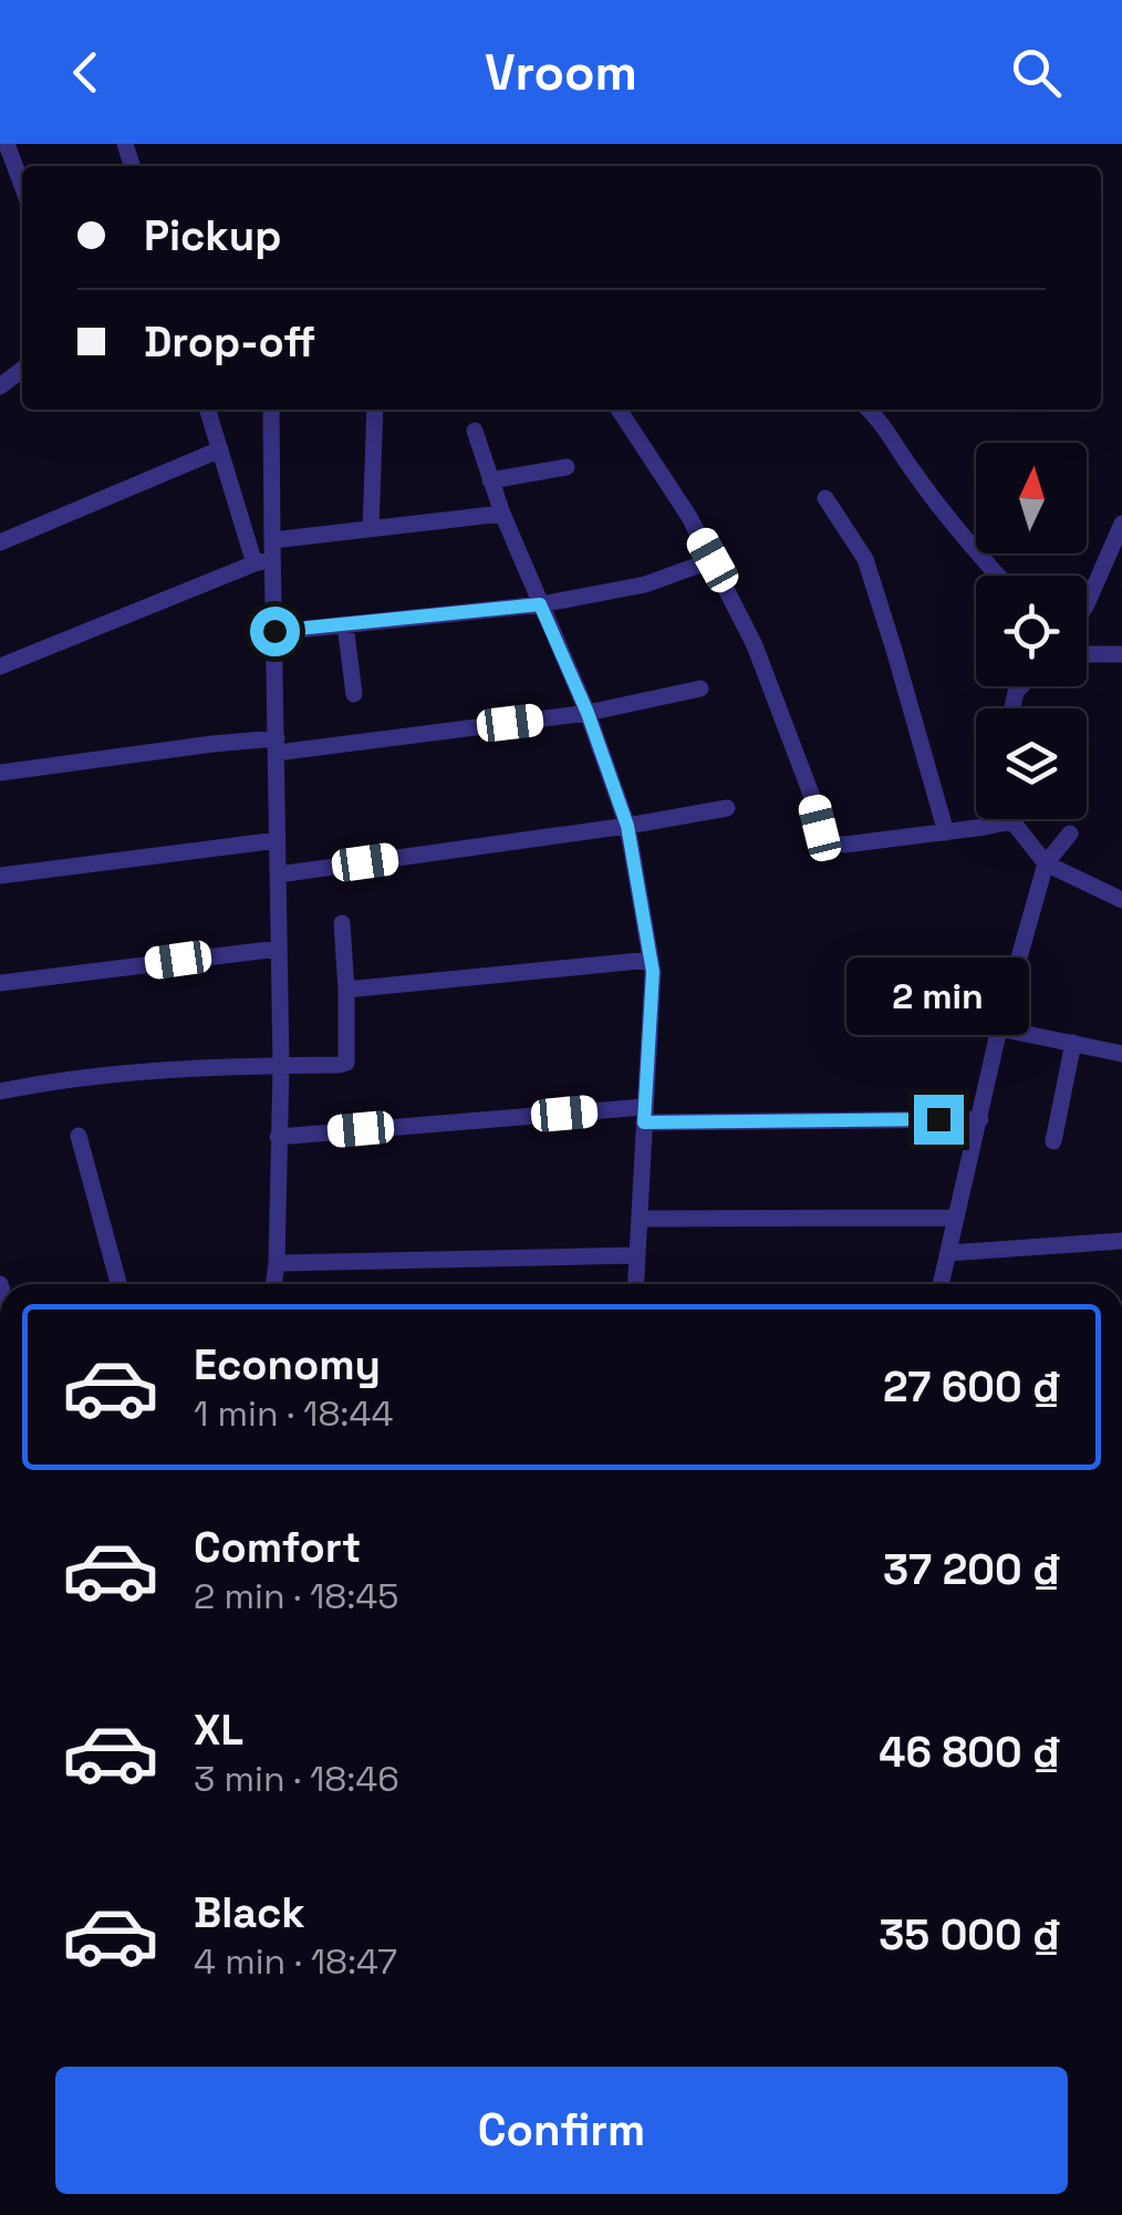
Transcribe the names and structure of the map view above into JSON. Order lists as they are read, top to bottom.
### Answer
{
  "north": "top",
  "page": {
    "header": "Vroom",
    "banner": ["Pickup", "Drop-off"],
    "bubble": "2 min",
    "list": [
      {
        "name": "Economy",
        "note": "1 min · 18:44",
        "value": "27 600 ₫"
      },
      {
        "name": "Comfort",
        "note": "2 min · 18:45",
        "value": "37 200 ₫"
      },
      {
        "name": "XL",
        "note": "3 min · 18:46",
        "value": "46 800 ₫"
      },
      {
        "name": "Black",
        "note": "4 min · 18:47",
        "value": "35 000 ₫"
      }
    ],
    "buttons": "Confirm"
  }
}
